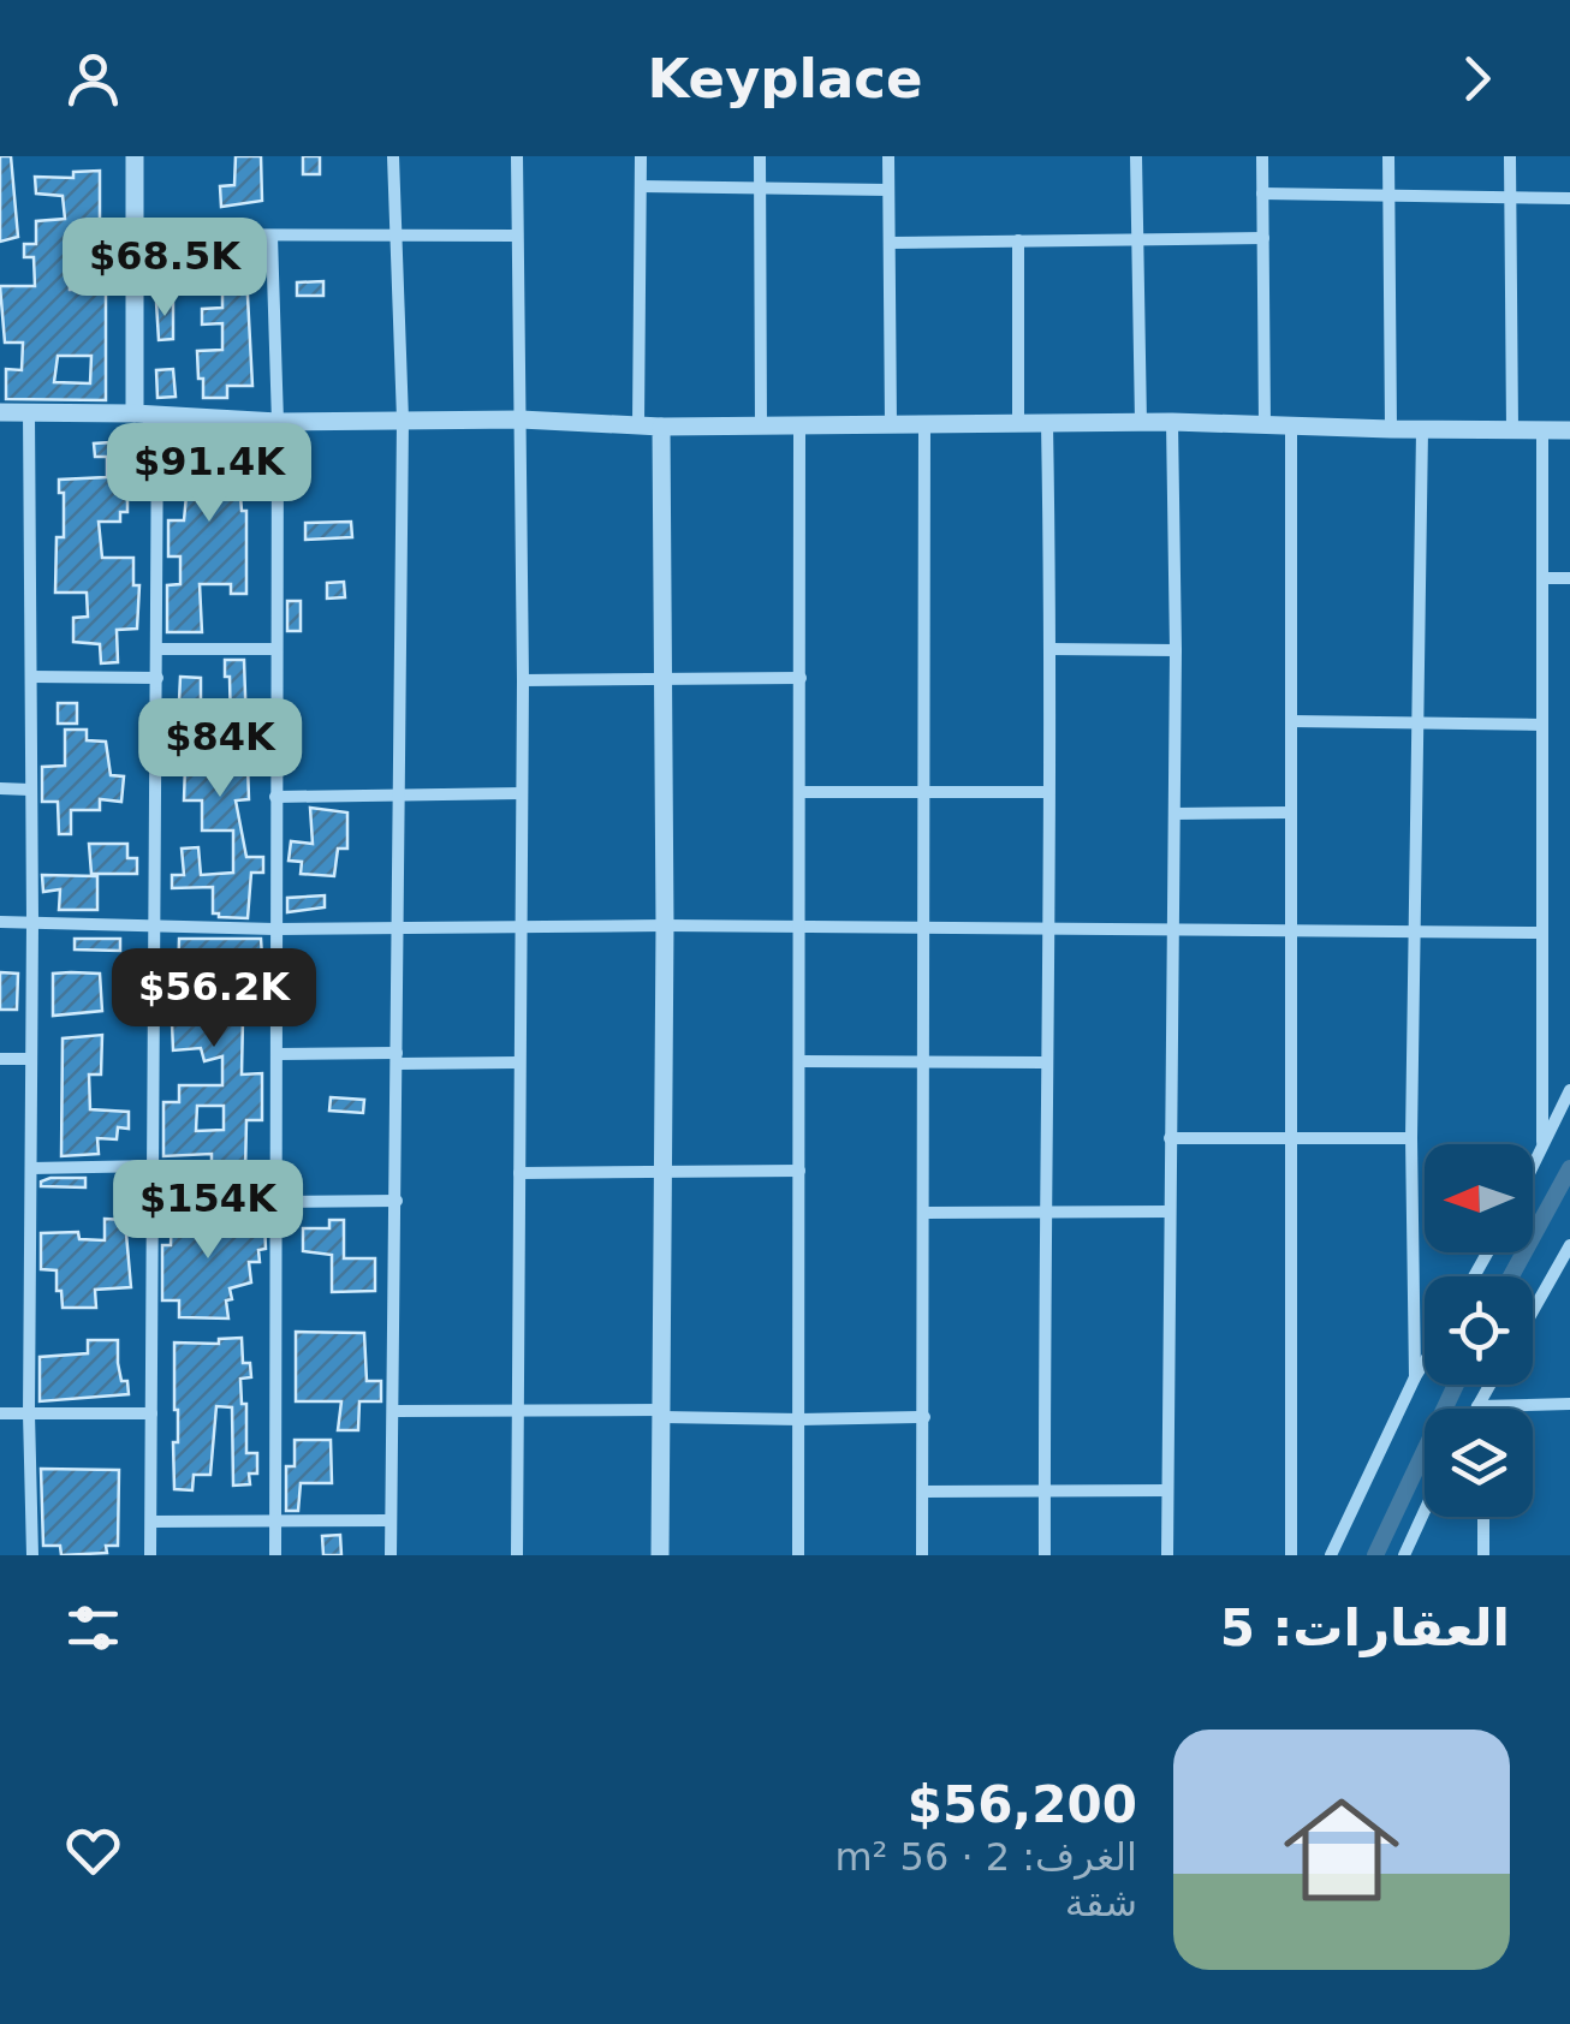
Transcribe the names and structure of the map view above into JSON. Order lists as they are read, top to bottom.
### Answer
{
  "north": "left",
  "page": {
    "header": "Keyplace",
    "price": [
      "$68.5K",
      "$91.4K",
      "$84K",
      "$56.2K",
      "$154K"
    ],
    "heading": "العقارات: 5",
    "list": [
      {
        "name": "$56,200",
        "note": "الغرف: 2 · 56 m² · شقة"
      }
    ]
  }
}
